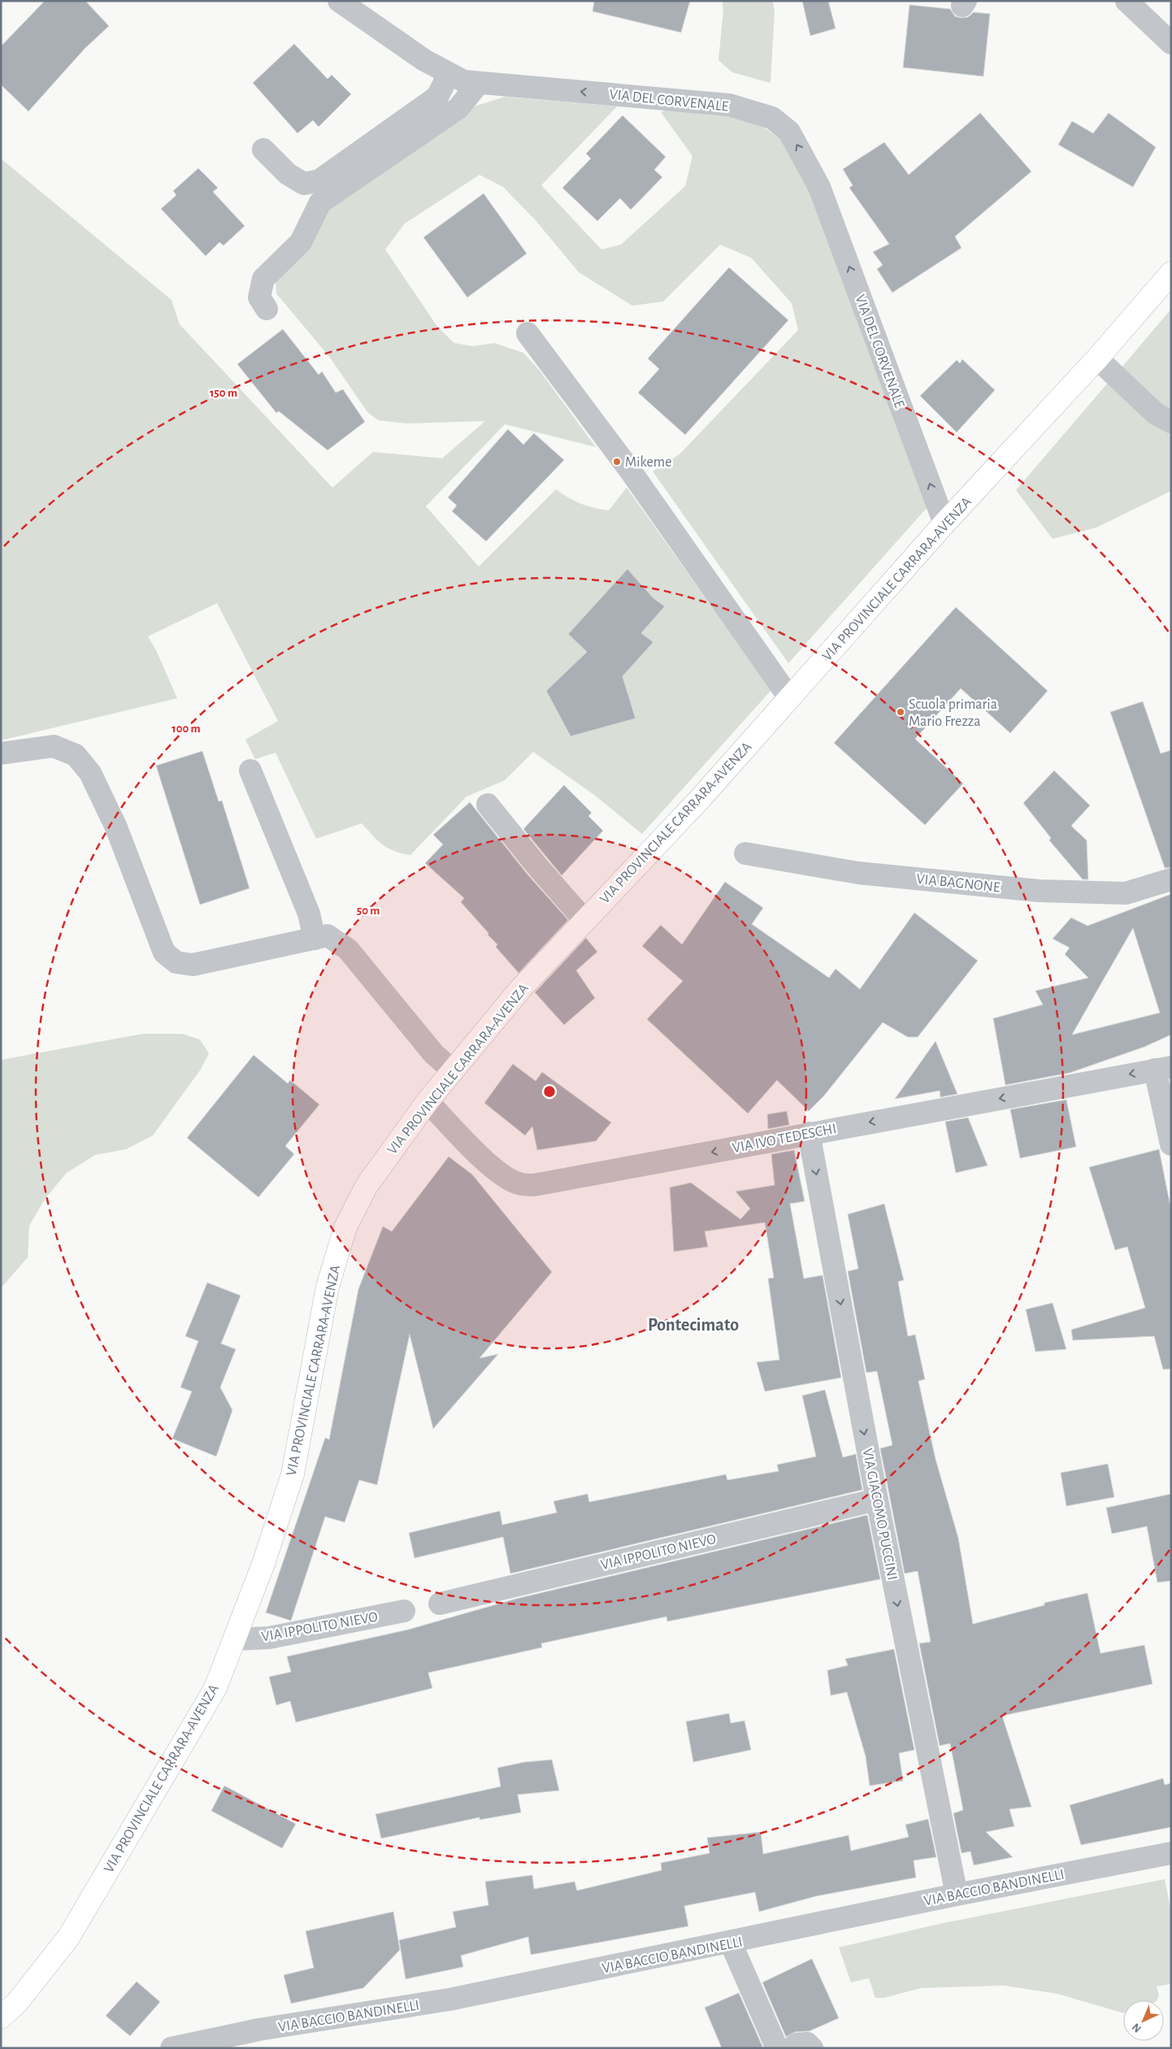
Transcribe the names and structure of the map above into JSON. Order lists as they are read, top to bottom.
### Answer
{
  "streets": {
    "main road": ["VIA PROVINCIALE CARRARA-AVENZA"],
    "street": [
      "VIA DEL CORVENALE",
      "VIA BAGNONE",
      "VIA IVO TEDESCHI",
      "VIA GIACOMO PUCCINI",
      "VIA IPPOLITO NIEVO",
      "VIA BACCIO BANDINELLI"
    ]
  },
  "crossings": [
    ["VIA DEL CORVENALE", "VIA PROVINCIALE CARRARA-AVENZA"],
    ["VIA PROVINCIALE CARRARA-AVENZA", "VIA IVO TEDESCHI"],
    ["VIA PROVINCIALE CARRARA-AVENZA", "VIA IPPOLITO NIEVO"],
    ["VIA IVO TEDESCHI", "VIA GIACOMO PUCCINI"],
    ["VIA GIACOMO PUCCINI", "VIA IPPOLITO NIEVO"],
    ["VIA GIACOMO PUCCINI", "VIA BACCIO BANDINELLI"]
  ],
  "one_way": ["VIA DEL CORVENALE", "VIA IVO TEDESCHI", "VIA GIACOMO PUCCINI"],
  "districts": ["Pontecimato"],
  "places": ["Mikeme", "Scuola primaria Mario Frezza"],
  "north": "bottom left",
  "rings": ["150 m", "100 m", "50 m"]
}
